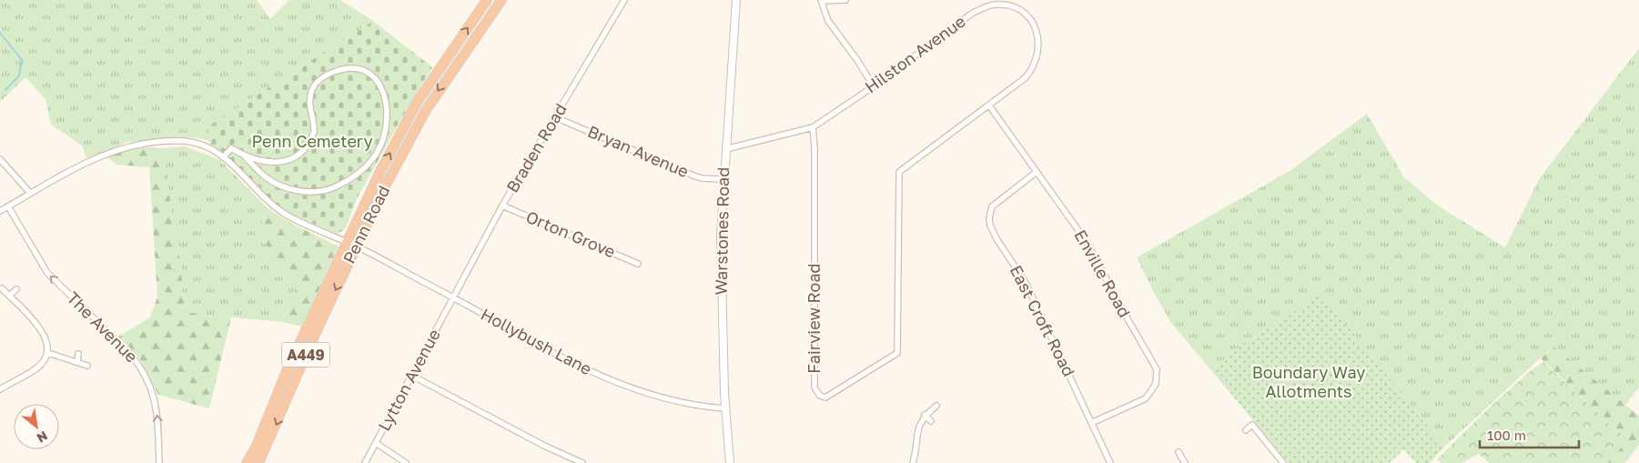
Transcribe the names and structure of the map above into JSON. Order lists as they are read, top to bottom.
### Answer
{
  "streets": {
    "highway": ["Penn Road", "A449"],
    "street": [
      "Hilston Avenue",
      "Braden Road",
      "Bryan Avenue",
      "Warstones Road",
      "Orton Grove",
      "Enville Road",
      "Fairview Road",
      "East Croft Road",
      "The Avenue",
      "Hollybush Lane",
      "Lytton Avenue"
    ]
  },
  "crossings": [
    ["Hilston Avenue", "Warstones Road"],
    ["Hilston Avenue", "Enville Road"],
    ["Hilston Avenue", "Fairview Road"],
    ["Braden Road", "Bryan Avenue"],
    ["Braden Road", "Orton Grove"],
    ["Braden Road", "Hollybush Lane"],
    ["Braden Road", "Lytton Avenue"],
    ["Bryan Avenue", "Warstones Road"],
    ["Penn Road", "Hollybush Lane"],
    ["Warstones Road", "Hollybush Lane"],
    ["Enville Road", "East Croft Road"],
    ["The Avenue", "Hollybush Lane"],
    ["Hollybush Lane", "Lytton Avenue"]
  ],
  "one_way": ["The Avenue"],
  "parks": ["Penn Cemetery", "Boundary Way Allotments"],
  "scale_bar": "100 m",
  "north": "bottom right"
}
